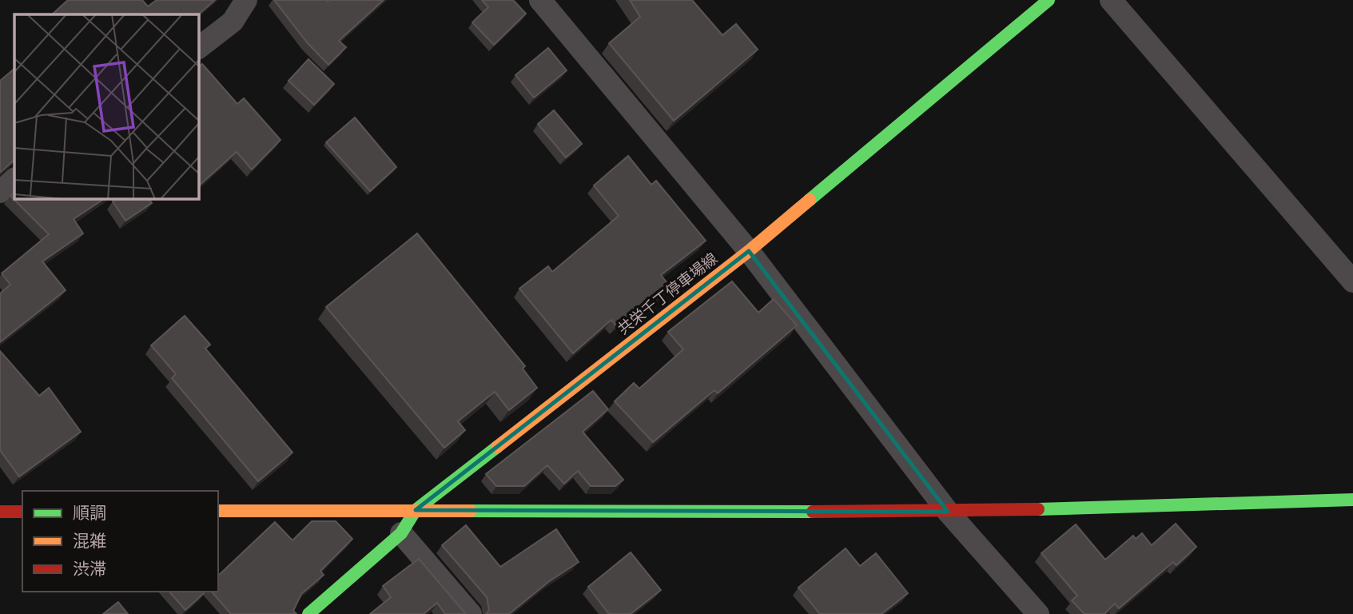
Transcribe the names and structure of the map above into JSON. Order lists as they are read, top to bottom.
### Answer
{
  "streets": {
    "street": ["共栄千丁停車場線"]
  },
  "legend": ["順調", "混雑", "渋滞"]
}
